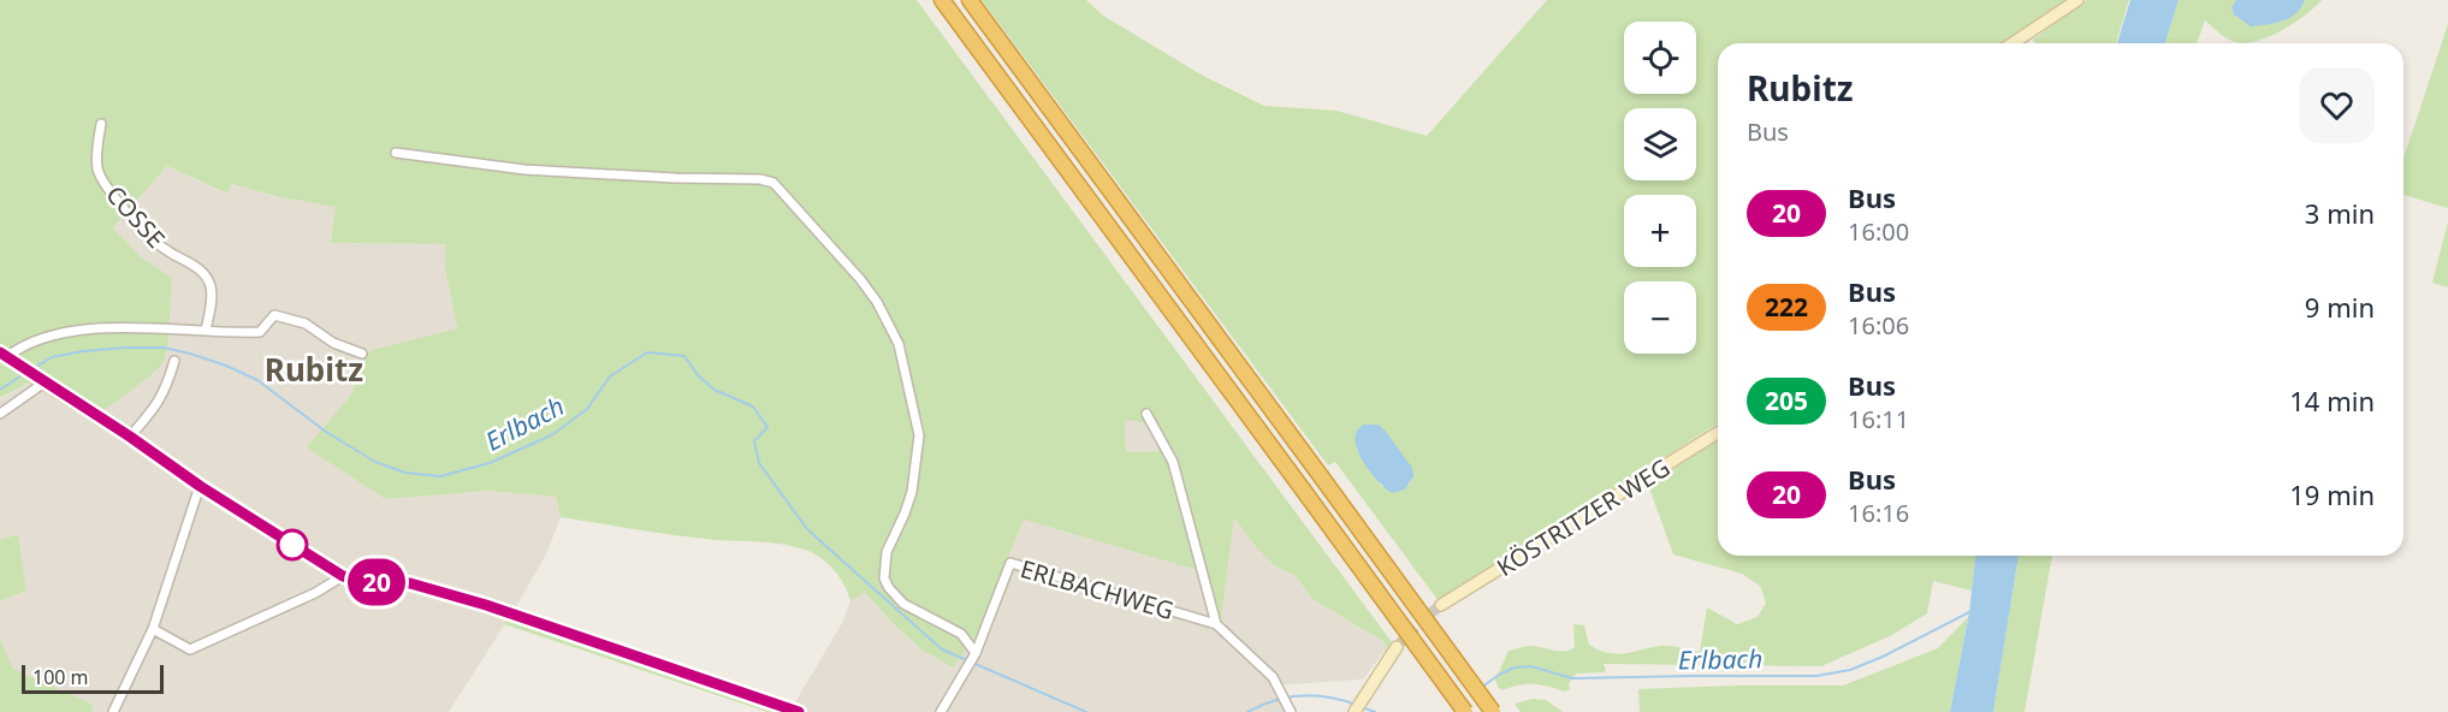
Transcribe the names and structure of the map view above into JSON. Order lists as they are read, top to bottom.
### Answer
{
  "streets": {
    "main road": ["KÖSTRITZER WEG"],
    "street": ["COSSE", "ERLBACHWEG"]
  },
  "districts": ["Rubitz"],
  "water": ["Erlbach"],
  "lines": ["bus line 20"],
  "scale_bar": "100 m",
  "page": {
    "on_map": "20",
    "map_buttons": ["+", "−"],
    "heading": ["Rubitz", "Bus"],
    "list": [
      {
        "mark": "20",
        "name": "Bus",
        "note": "16:00",
        "value": "3 min"
      },
      {
        "mark": "222",
        "name": "Bus",
        "note": "16:06",
        "value": "9 min"
      },
      {
        "mark": "205",
        "name": "Bus",
        "note": "16:11",
        "value": "14 min"
      },
      {
        "mark": "20",
        "name": "Bus",
        "note": "16:16",
        "value": "19 min"
      }
    ],
    "scale": "100 m"
  }
}
